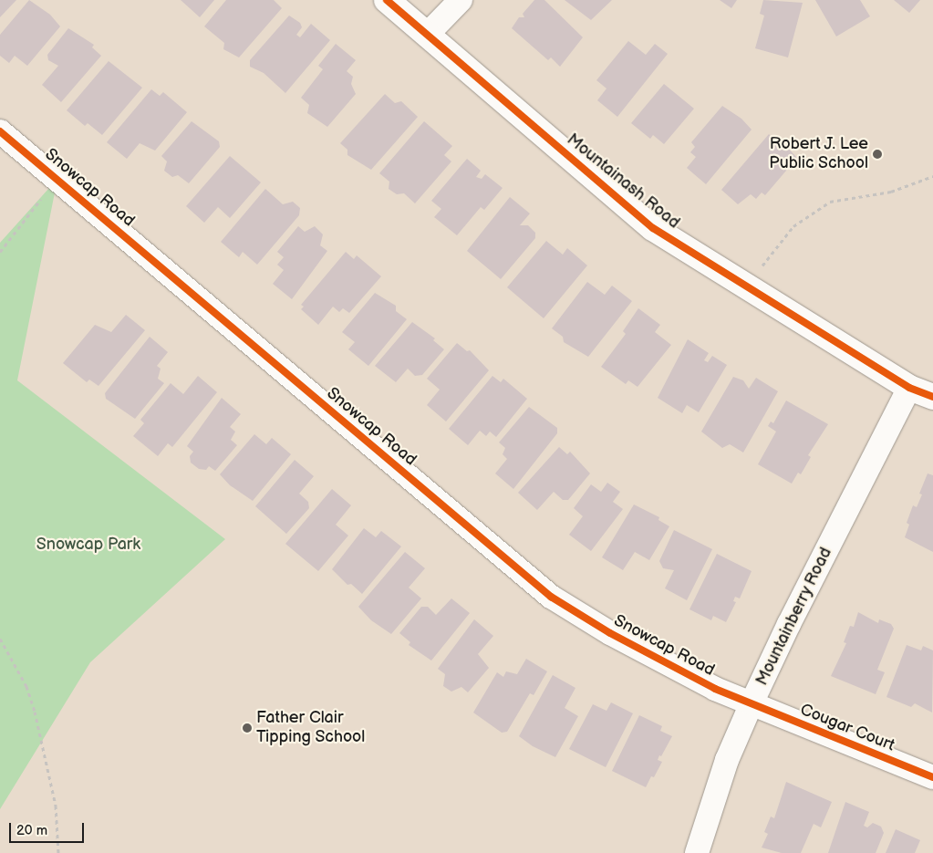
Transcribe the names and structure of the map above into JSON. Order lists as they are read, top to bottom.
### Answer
{
  "streets": {
    "street": [
      "Mountainash Road",
      "Snowcap Road",
      "Mountainberry Road",
      "Cougar Court"
    ]
  },
  "crossings": [
    ["Mountainash Road", "Mountainberry Road"],
    ["Snowcap Road", "Mountainberry Road"],
    ["Snowcap Road", "Cougar Court"],
    ["Mountainberry Road", "Cougar Court"]
  ],
  "parks": ["Snowcap Park"],
  "places": ["Robert J. Lee Public School", "Father Clair Tipping School"],
  "scale_bar": "20 m"
}
